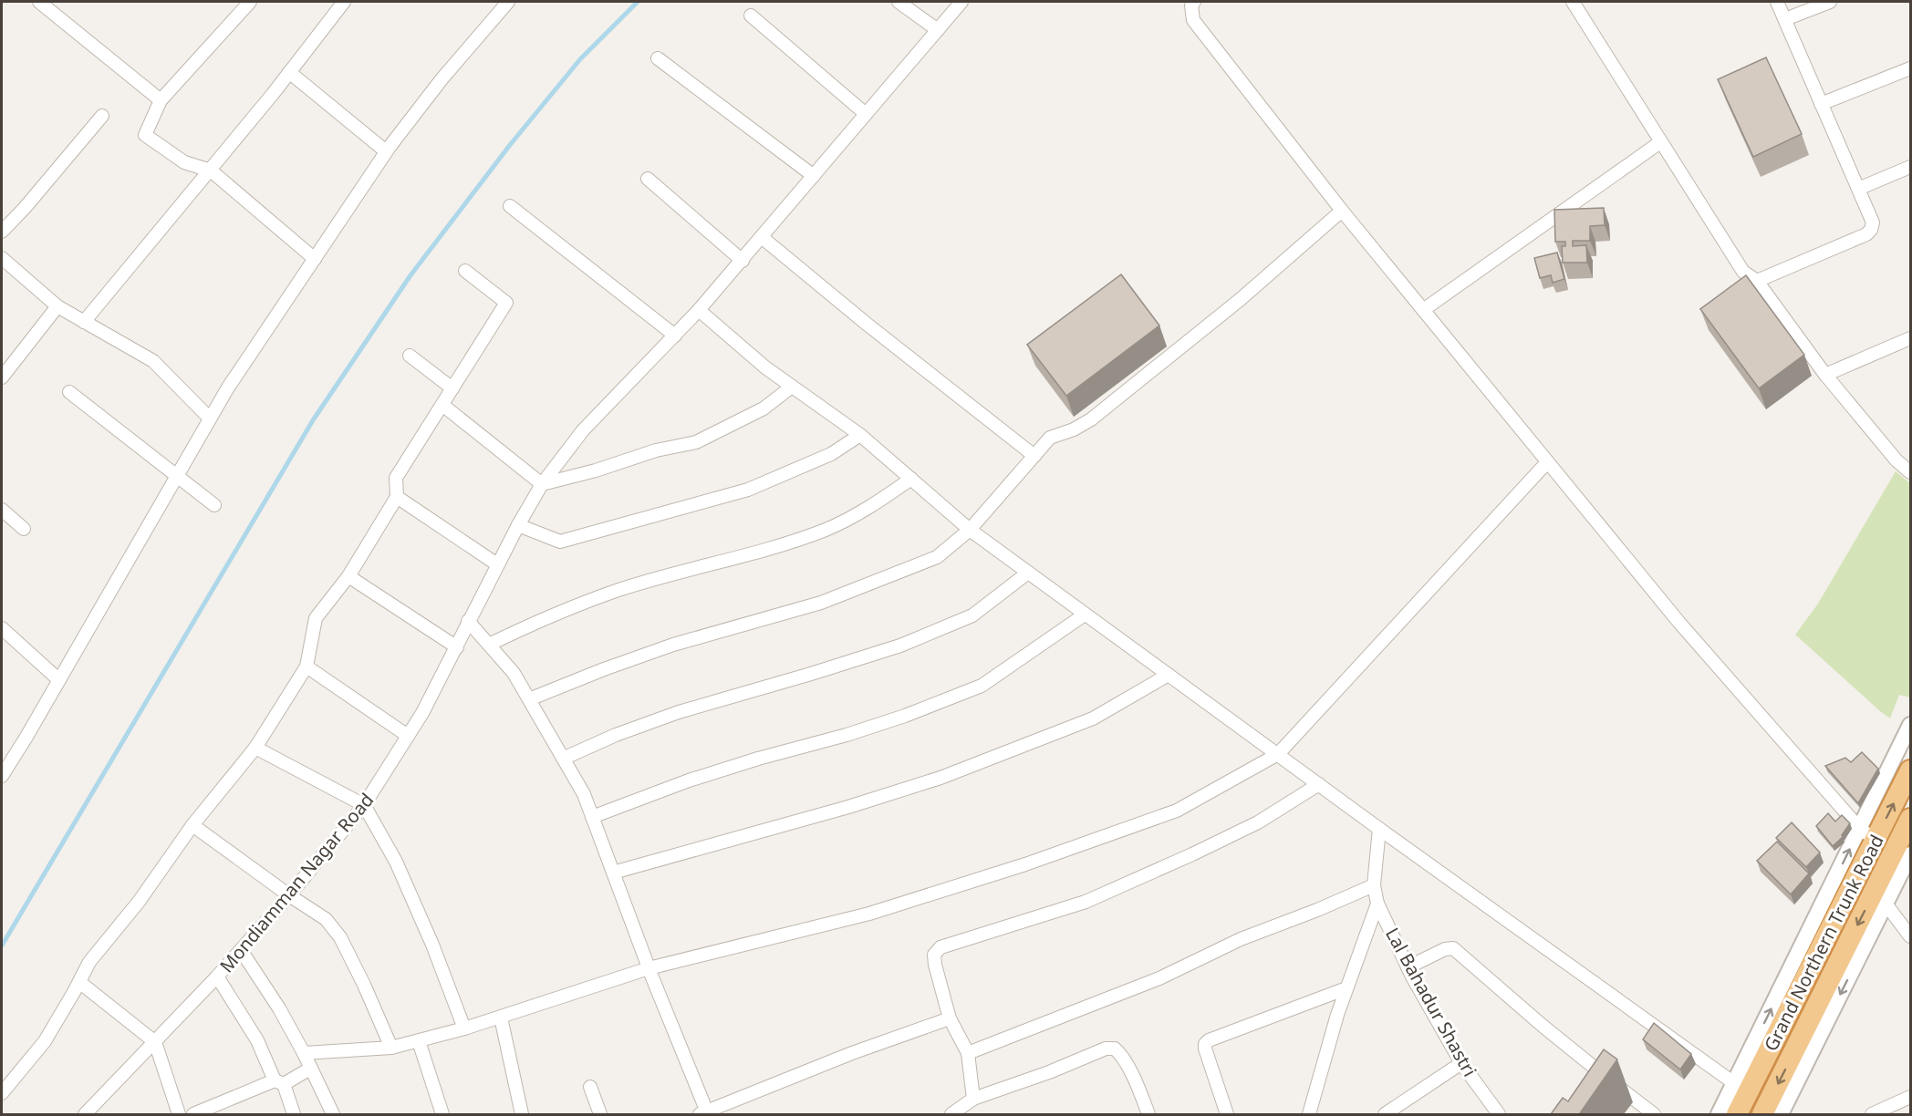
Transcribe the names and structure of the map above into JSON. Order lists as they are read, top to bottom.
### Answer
{
  "streets": {
    "highway": ["Grand Northern Trunk Road"],
    "street": ["Mondiamman Nagar Road", "Lal Bahadur Shastri"]
  }
}
